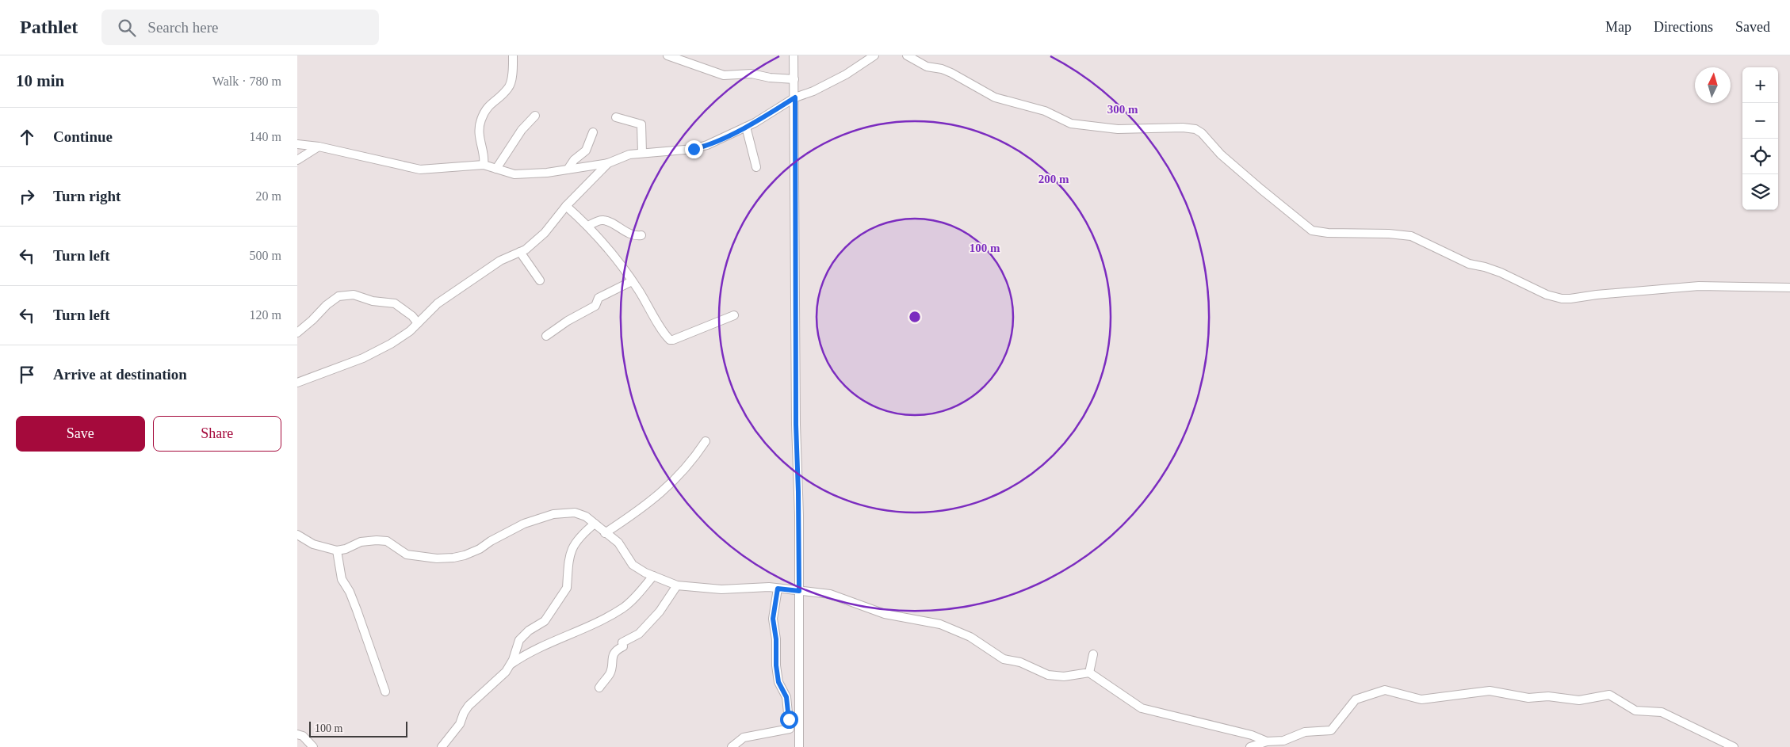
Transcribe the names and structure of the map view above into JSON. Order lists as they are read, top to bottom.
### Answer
{
  "scale_bar": "100 m",
  "north": "top",
  "page": {
    "header": "Pathlet",
    "search": "Search here",
    "nav": ["Map", "Directions", "Saved"],
    "heading": ["10 min", "Walk · 780 m"],
    "map_buttons": ["+", "−"],
    "list": [
      ["Continue", "140 m"],
      ["Turn right", "20 m"],
      ["Turn left", "500 m"],
      ["Turn left", "120 m"],
      "Arrive at destination"
    ],
    "buttons": ["Save", "Share"],
    "scale": "100 m"
  },
  "rings": ["300 m", "200 m", "100 m"]
}
